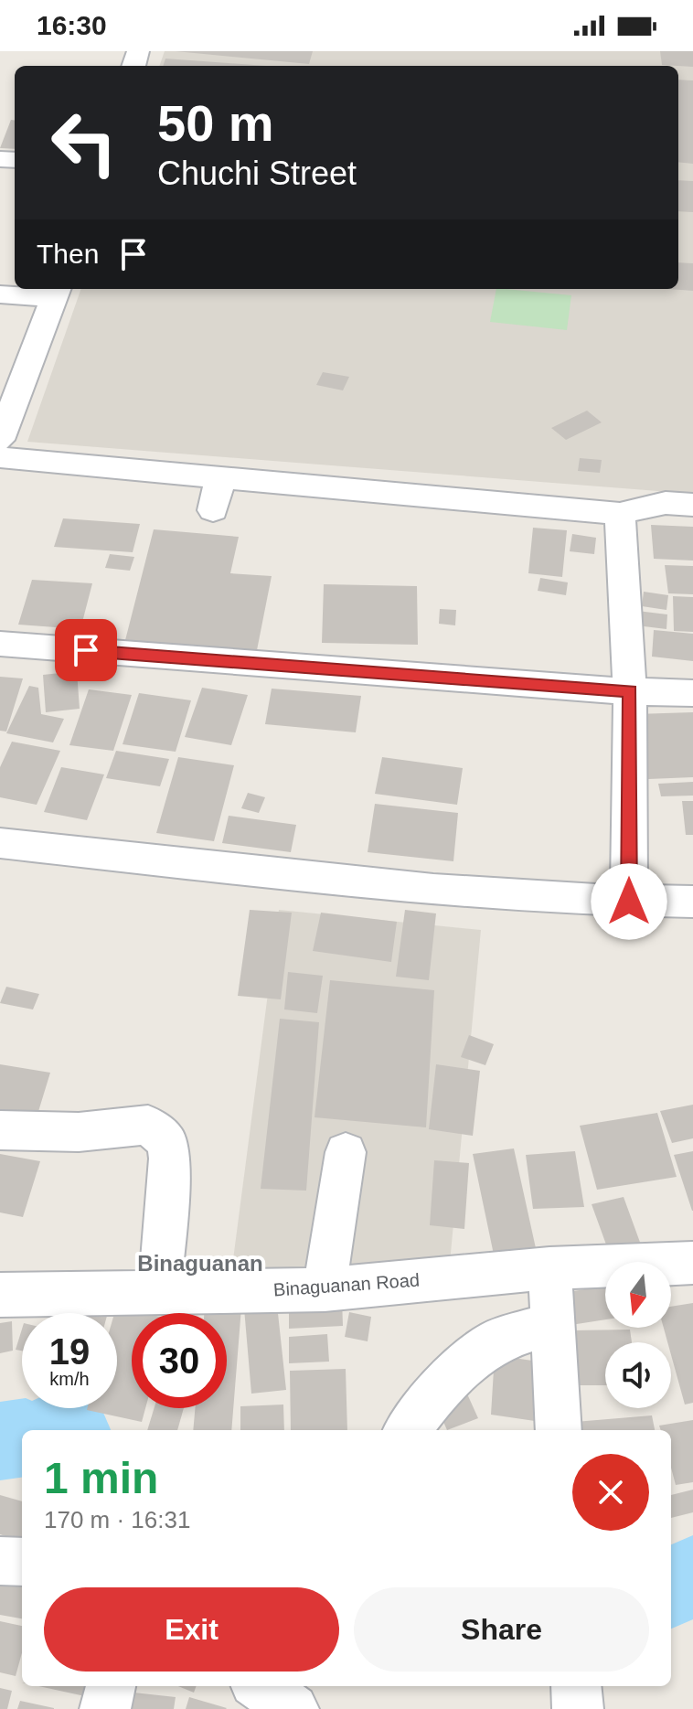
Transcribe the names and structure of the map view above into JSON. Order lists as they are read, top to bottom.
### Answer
{
  "streets": {
    "street": ["Binaguanan Road"]
  },
  "districts": ["Binaguanan"],
  "north": "bottom",
  "page": {
    "status": "16:30",
    "turn": ["50 m", "Chuchi Street"],
    "then": "Then",
    "speed": "19 km/h",
    "limit": "30",
    "heading": ["1 min", "170 m · 16:31"],
    "buttons": ["Exit", "Share"]
  }
}
